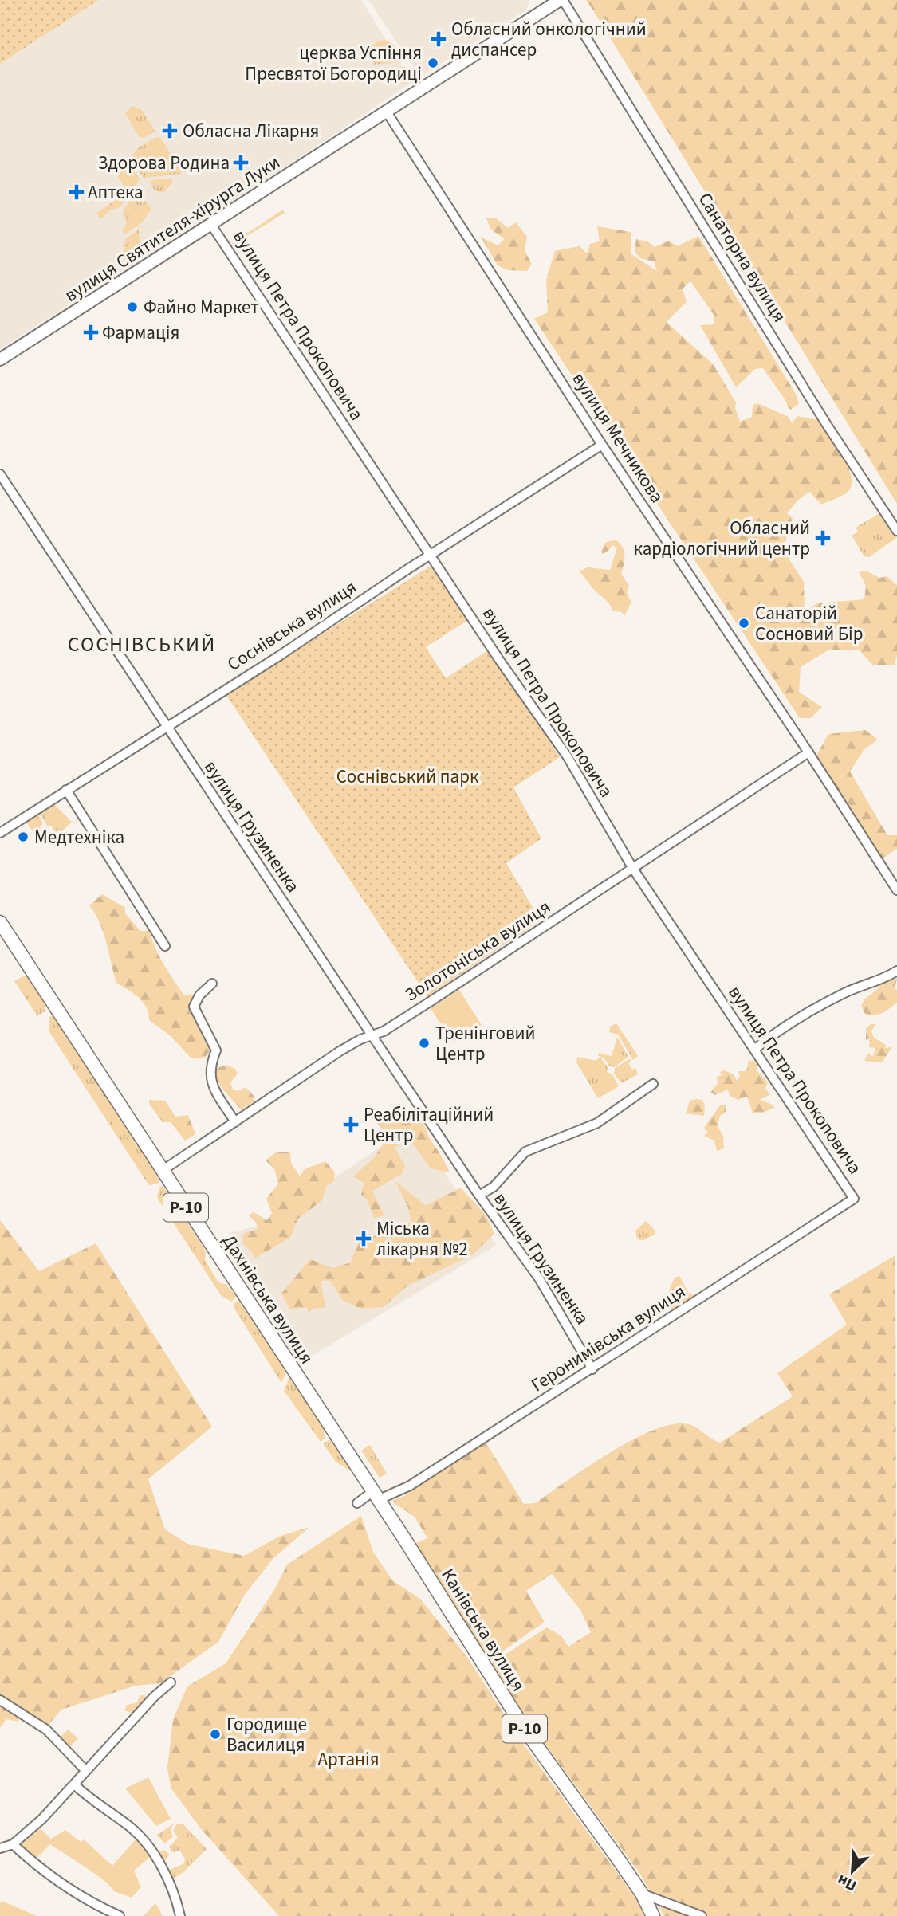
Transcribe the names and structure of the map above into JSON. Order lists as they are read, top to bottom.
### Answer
{
  "streets": {
    "main road": ["Р-10", "Дахнівська вулиця", "Канівська вулиця"],
    "street": [
      "вулиця Святителя-хірурга Луки",
      "Санаторна вулиця",
      "вулиця Петра Прокоповича",
      "вулиця Мечникова",
      "Соснівська вулиця",
      "вулиця Грузиненка",
      "Золотоніська вулиця",
      "Геронимівська вулиця"
    ]
  },
  "crossings": [
    ["вулиця Святителя-хірурга Луки", "Санаторна вулиця"],
    ["вулиця Святителя-хірурга Луки", "вулиця Петра Прокоповича"],
    ["вулиця Святителя-хірурга Луки", "вулиця Мечникова"],
    ["вулиця Петра Прокоповича", "Соснівська вулиця"],
    ["вулиця Петра Прокоповича", "Золотоніська вулиця"],
    ["вулиця Петра Прокоповича", "Геронимівська вулиця"],
    ["вулиця Мечникова", "Соснівська вулиця"],
    ["вулиця Мечникова", "Золотоніська вулиця"],
    ["Соснівська вулиця", "вулиця Грузиненка"],
    ["вулиця Грузиненка", "Золотоніська вулиця"],
    ["вулиця Грузиненка", "Геронимівська вулиця"],
    ["Золотоніська вулиця", "Дахнівська вулиця"],
    ["Дахнівська вулиця", "Геронимівська вулиця"],
    ["Дахнівська вулиця", "Канівська вулиця"],
    ["Геронимівська вулиця", "Канівська вулиця"]
  ],
  "districts": ["СОСНІВСЬКИЙ"],
  "parks": ["Соснівський парк", "Артанія"],
  "places": {
    "health": [
      "Обласний онкологічний диспансер",
      "Обласна Лікарня",
      "Здорова Родина",
      "Аптека",
      "Фармація",
      "Обласний кардіологічний центр",
      "Реабілітаційний Центр",
      "Міська лікарня №2"
    ],
    "other": [
      "церква Успіння Пресвятої Богородиці",
      "Файно Маркет",
      "Санаторій Сосновий Бір",
      "Медтехніка",
      "Тренінговий Центр",
      "Городище Василиця"
    ]
  },
  "north": "bottom left"
}
